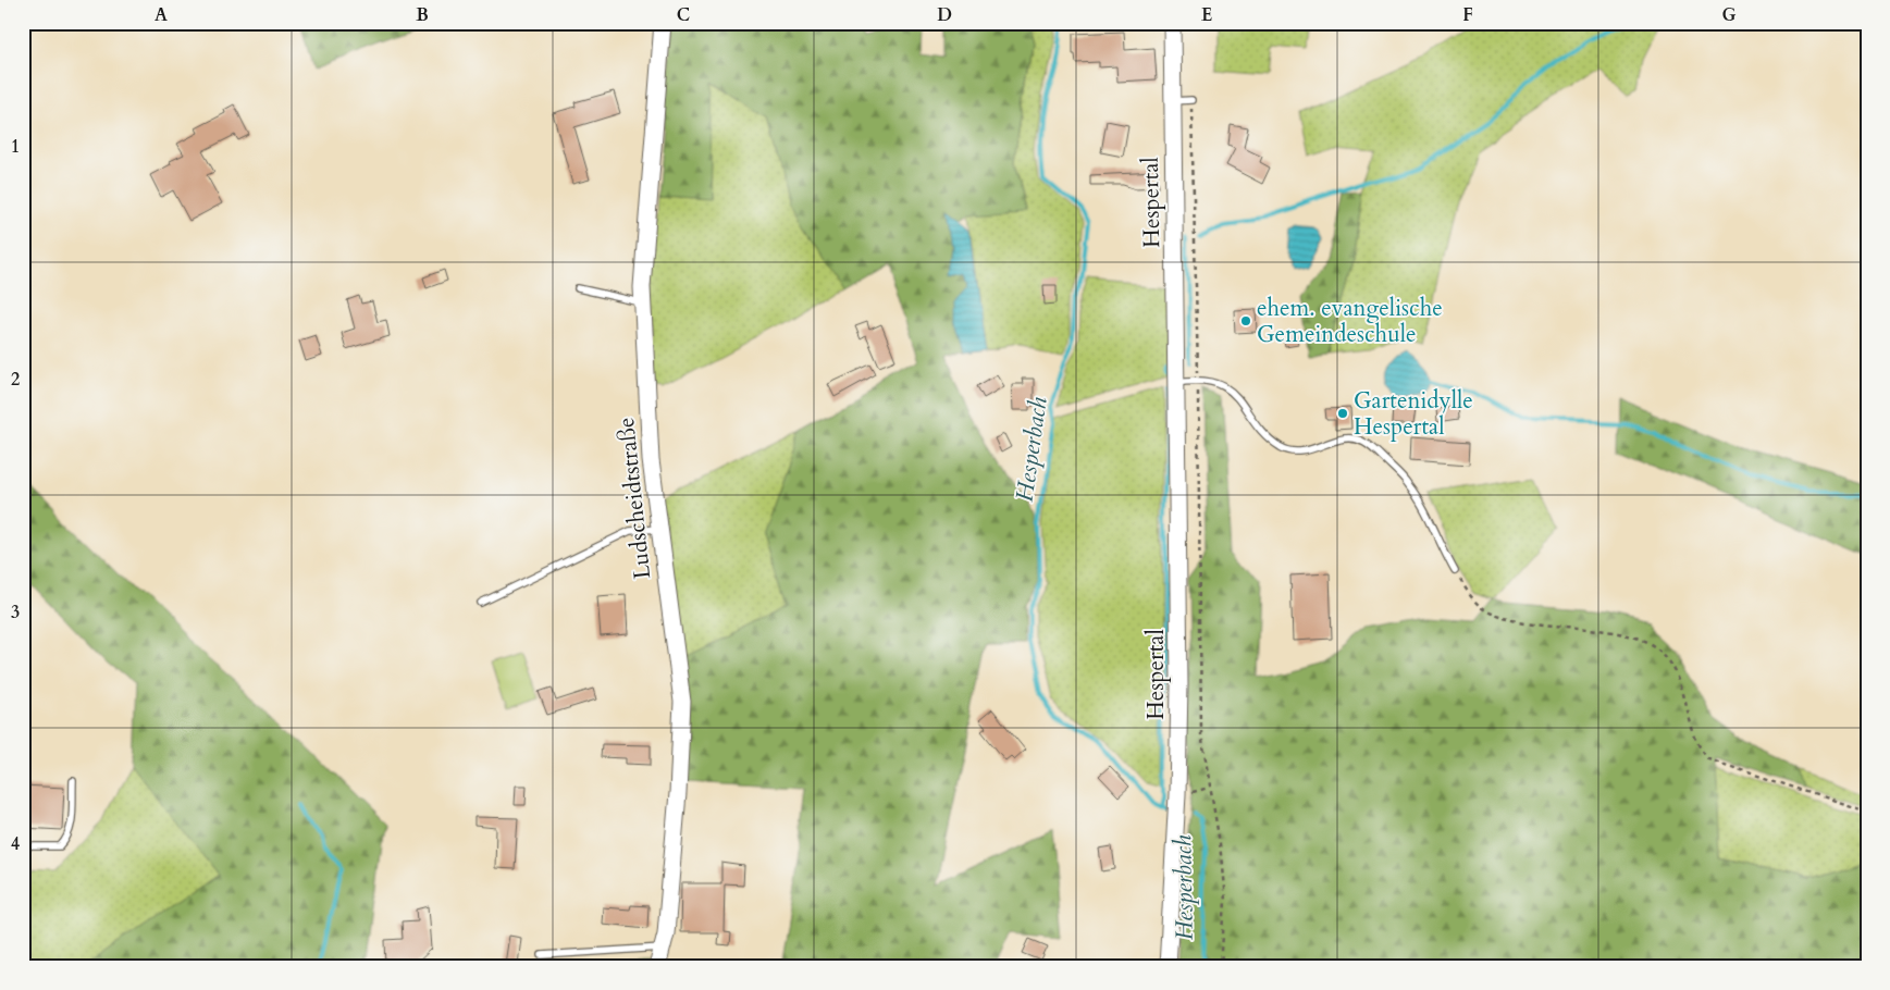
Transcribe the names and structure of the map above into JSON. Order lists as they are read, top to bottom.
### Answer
{
  "streets": {
    "street": ["Hespertal", "Ludscheidtstraße"]
  },
  "water": ["Hesperbach"],
  "places": ["ehem. evangelische Gemeindeschule", "Gartenidylle Hespertal"],
  "grid": {
    "columns": [
      "A",
      "B",
      "C",
      "D",
      "E",
      "F",
      "G"
    ],
    "rows": [
      "1",
      "2",
      "3",
      "4"
    ]
  }
}
